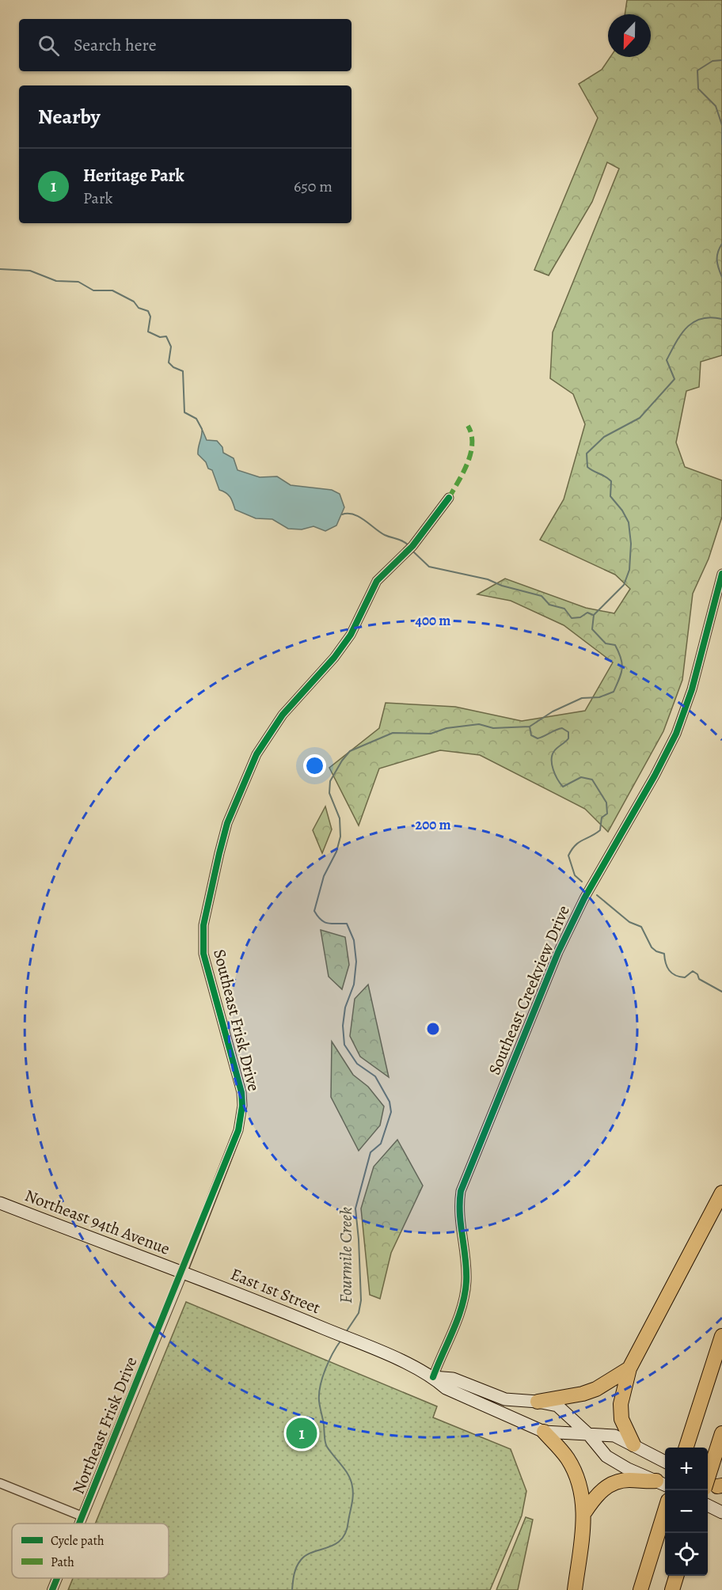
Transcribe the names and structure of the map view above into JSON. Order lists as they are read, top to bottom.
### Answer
{
  "streets": {
    "main road": ["Northeast 94th Avenue", "East 1st Street"],
    "street": ["Southeast Creekview Drive", "Southeast Frisk Drive", "Northeast Frisk Drive"]
  },
  "crossings": [
    ["Southeast Creekview Drive", "East 1st Street"],
    ["Southeast Frisk Drive", "Northeast 94th Avenue"],
    ["Southeast Frisk Drive", "East 1st Street"],
    ["Southeast Frisk Drive", "Northeast Frisk Drive"],
    ["Northeast 94th Avenue", "East 1st Street"],
    ["Northeast 94th Avenue", "Northeast Frisk Drive"],
    ["East 1st Street", "Northeast Frisk Drive"]
  ],
  "water": ["Fourmile Creek"],
  "legend": ["Cycle path", "Path"],
  "north": "bottom",
  "page": {
    "search": "Search here",
    "heading": "Nearby",
    "list": [
      {
        "mark": "1",
        "name": "Heritage Park",
        "note": "Park",
        "value": "650 m"
      }
    ],
    "pins": "1",
    "map_buttons": ["+", "−"]
  },
  "rings": ["400 m", "200 m"]
}
